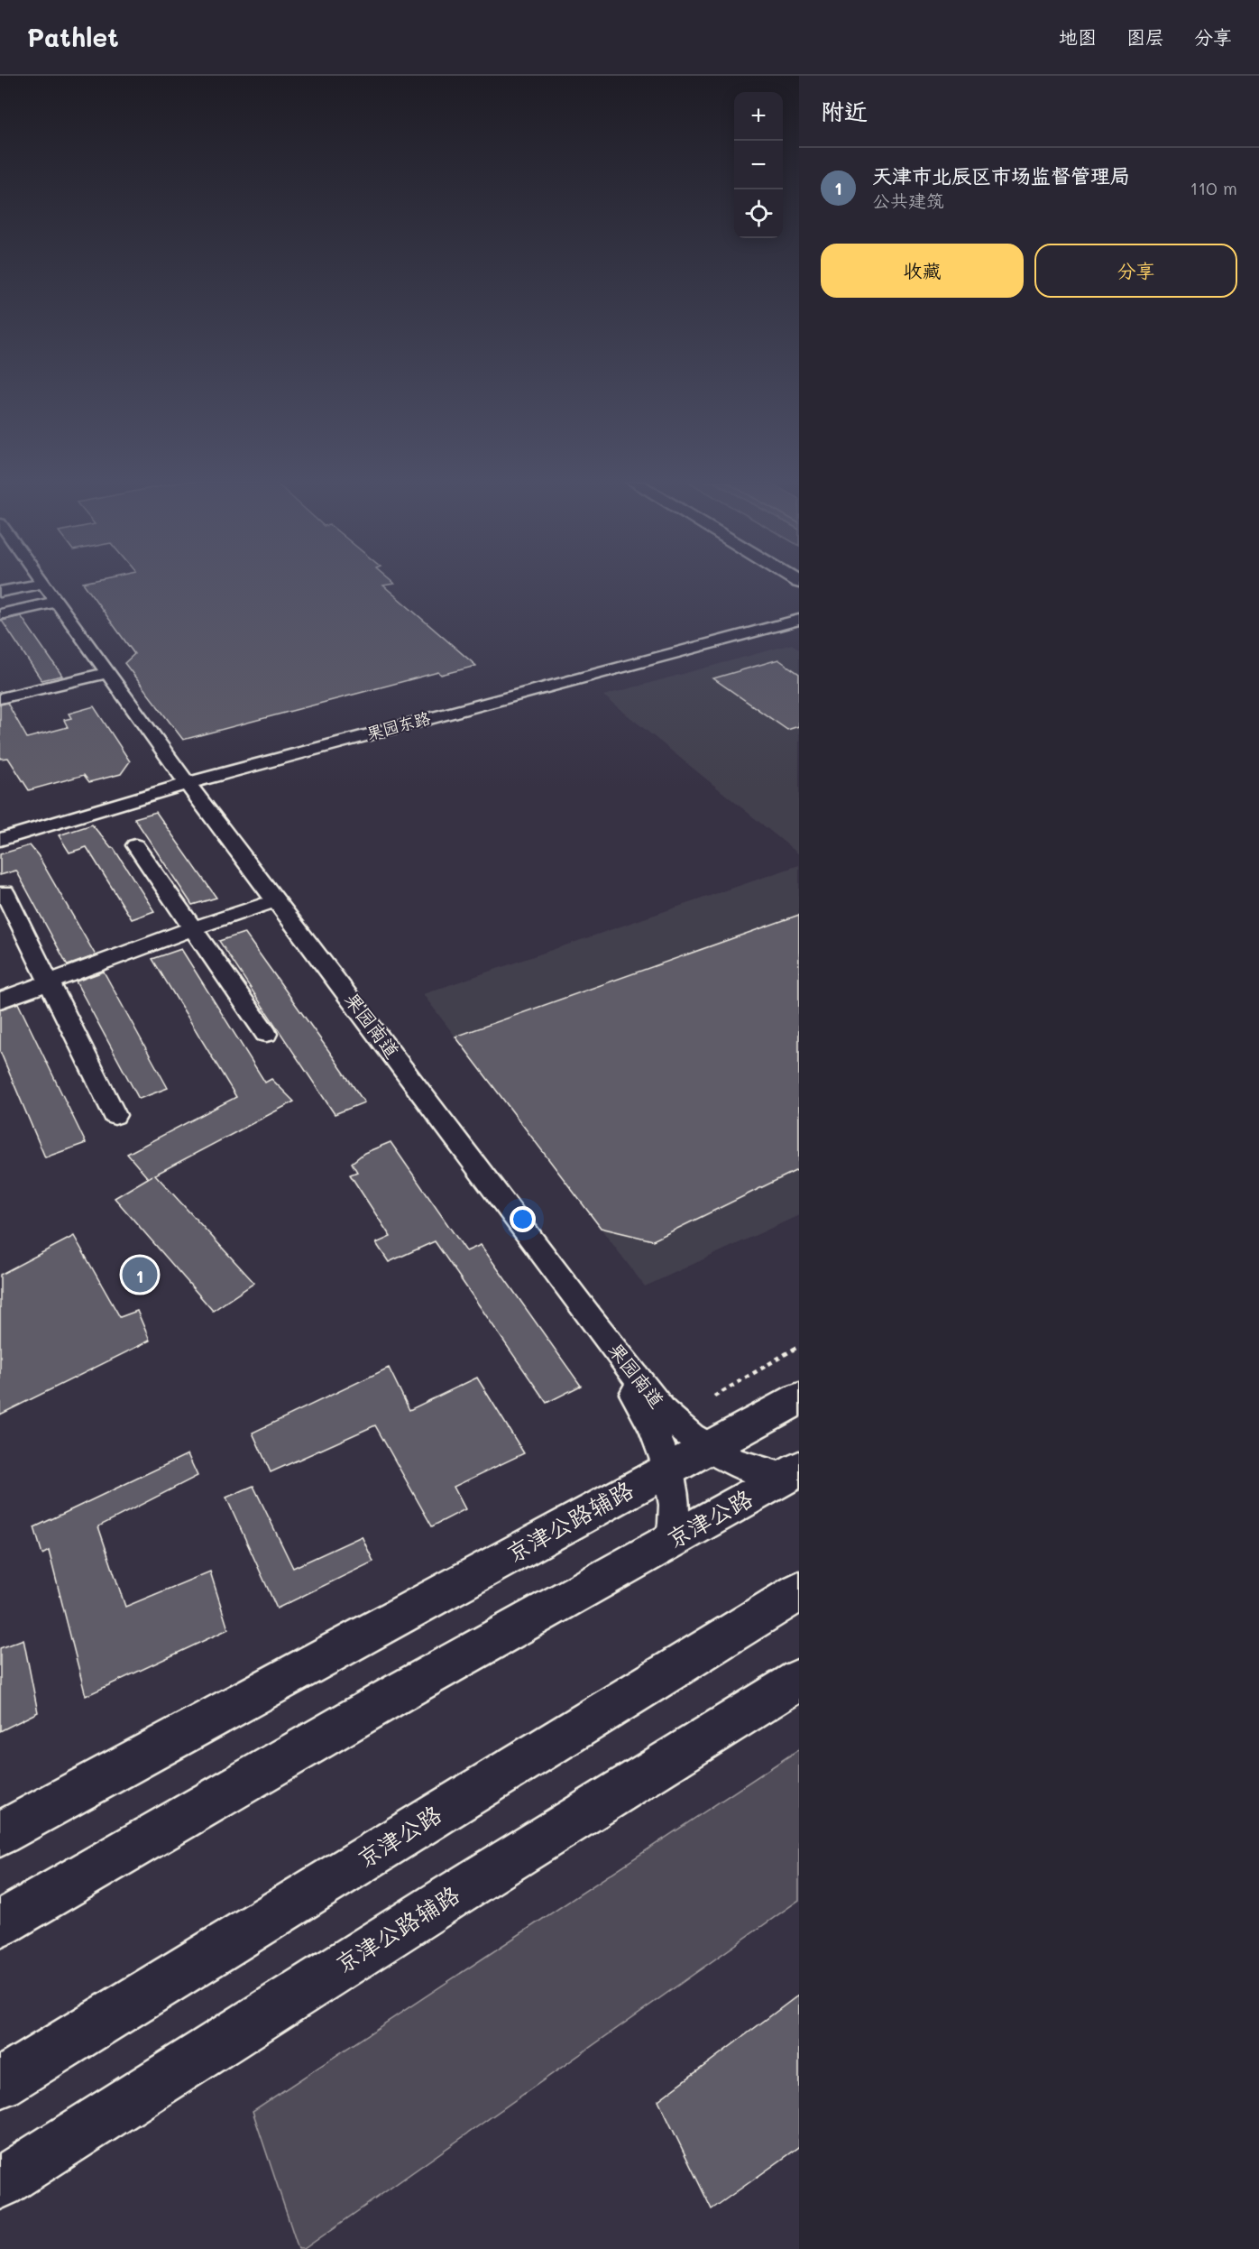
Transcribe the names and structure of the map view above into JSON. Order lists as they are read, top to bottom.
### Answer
{
  "streets": {
    "main road": ["京津公路", "京津公路辅路"],
    "street": ["果园东路", "果园南道"]
  },
  "crossings": [
    ["果园东路", "果园南道"],
    ["果园南道", "京津公路"],
    ["果园南道", "京津公路辅路"]
  ],
  "page": {
    "header": "Pathlet",
    "nav": ["地图", "图层", "分享"],
    "heading": "附近",
    "map_buttons": ["+", "−"],
    "list": [
      {
        "mark": "1",
        "name": "天津市北辰区市场监督管理局",
        "note": "公共建筑",
        "value": "110 m"
      }
    ],
    "buttons": ["收藏", "分享"],
    "pins": "1"
  }
}
